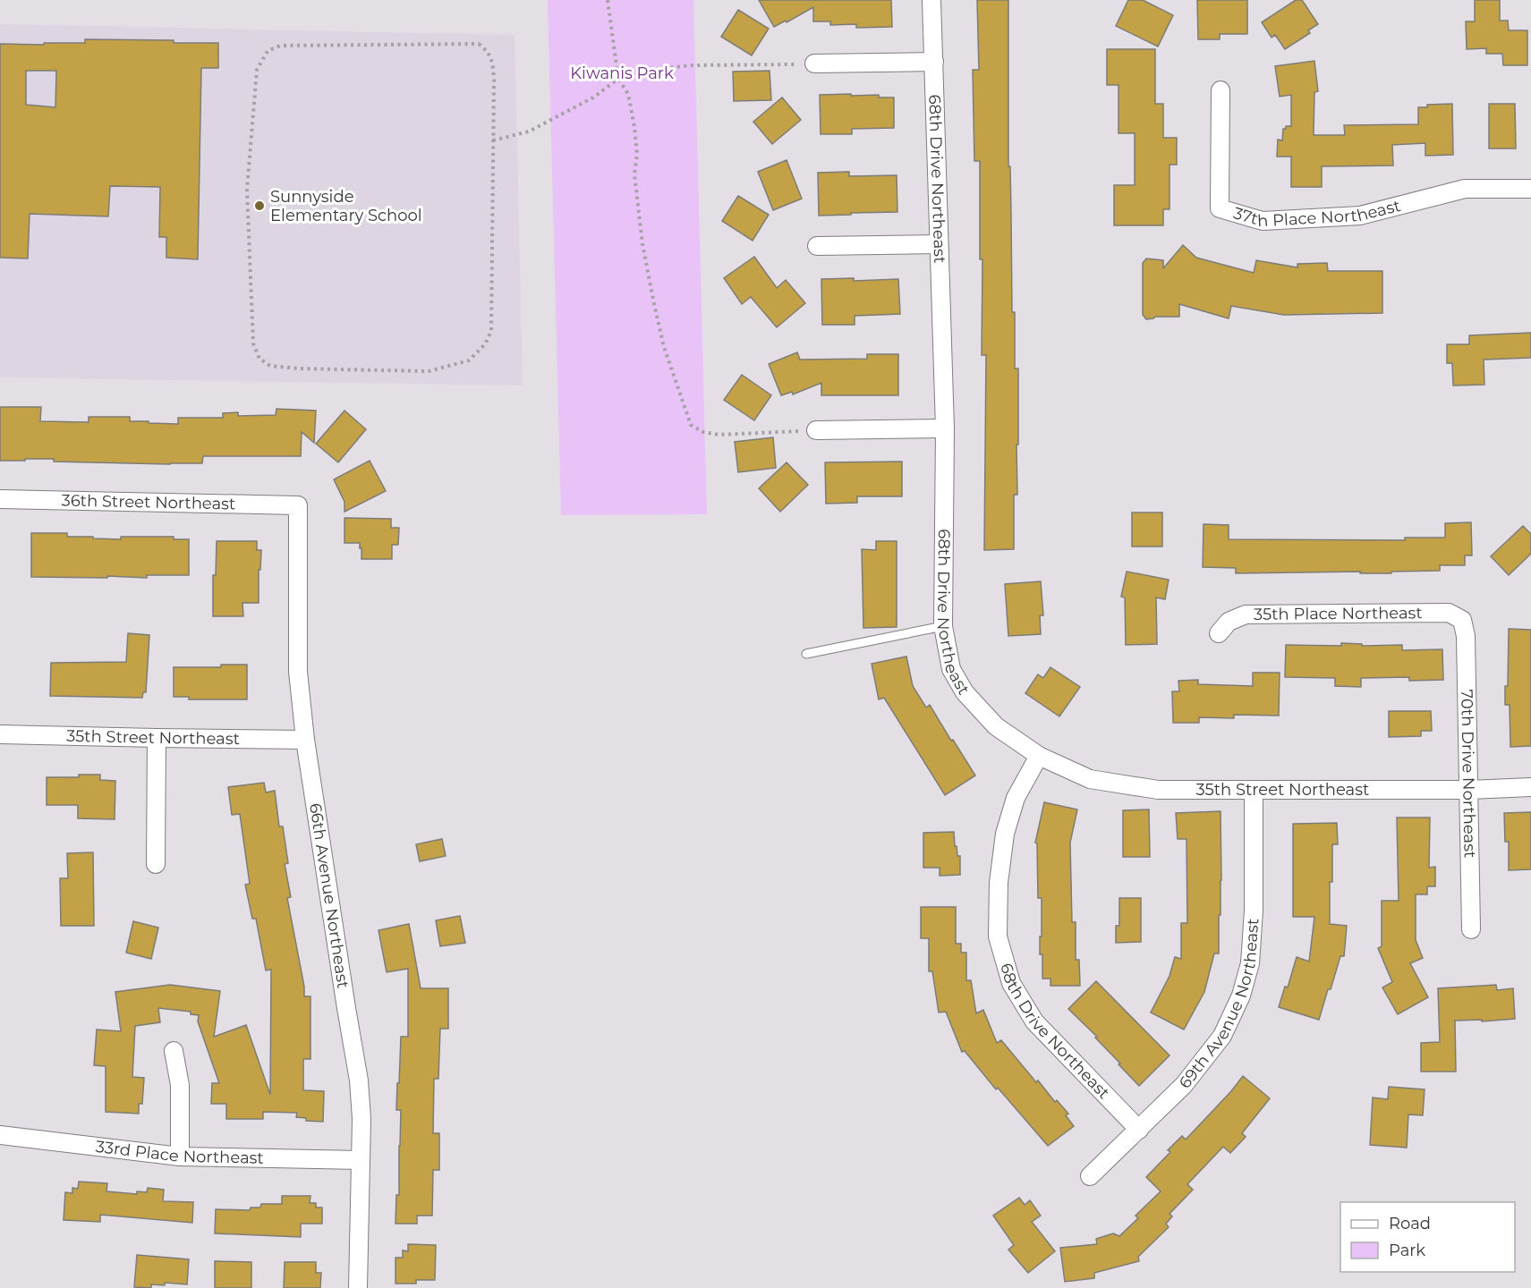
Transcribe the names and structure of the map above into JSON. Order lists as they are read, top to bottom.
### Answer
{
  "streets": {
    "street": [
      "68th Drive Northeast",
      "37th Place Northeast",
      "36th Street Northeast",
      "35th Place Northeast",
      "35th Street Northeast",
      "70th Drive Northeast",
      "66th Avenue Northeast",
      "69th Avenue Northeast",
      "33rd Place Northeast"
    ]
  },
  "crossings": [
    ["68th Drive Northeast", "35th Street Northeast"],
    ["68th Drive Northeast", "69th Avenue Northeast"],
    ["36th Street Northeast", "66th Avenue Northeast"],
    ["35th Place Northeast", "70th Drive Northeast"],
    ["35th Street Northeast", "70th Drive Northeast"],
    ["35th Street Northeast", "66th Avenue Northeast"],
    ["35th Street Northeast", "69th Avenue Northeast"],
    ["66th Avenue Northeast", "33rd Place Northeast"]
  ],
  "parks": ["Kiwanis Park"],
  "places": ["Sunnyside Elementary School"],
  "legend": ["Road", "Park"]
}
